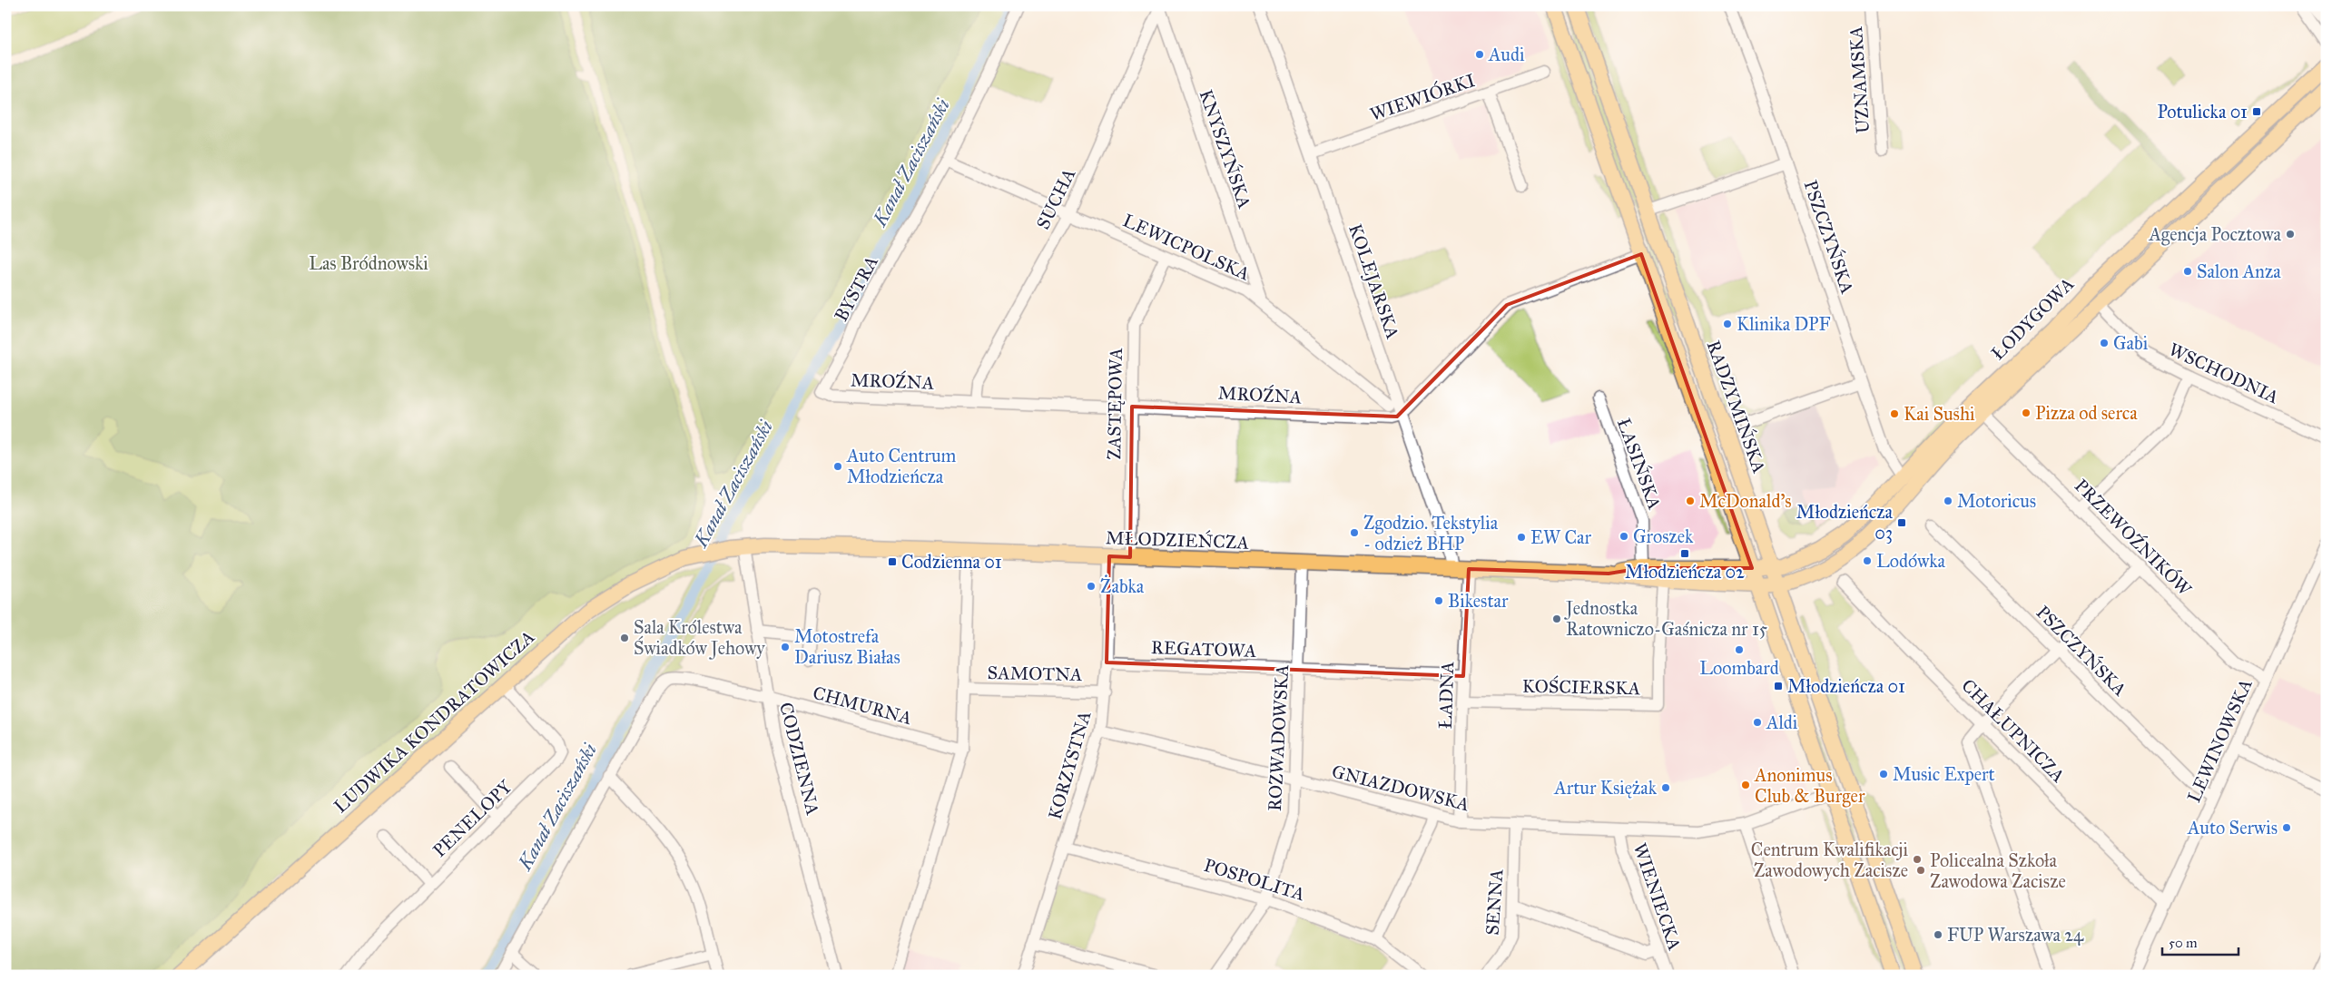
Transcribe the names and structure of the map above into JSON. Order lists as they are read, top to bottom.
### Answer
{
  "streets": {
    "main road": [
      "ŁODYGOWA",
      "RADZYMIŃSKA",
      "MŁODZIEŃCZA",
      "LUDWIKA KONDRATOWICZA"
    ],
    "street": [
      "UZNAMSKA",
      "WIEWIÓRKI",
      "KNYSZYŃSKA",
      "SUCHA",
      "PSZCZYŃSKA",
      "LEWICPOLSKA",
      "KOLEJARSKA",
      "BYSTRA",
      "WSCHODNIA",
      "MROŹNA",
      "ZASTĘPOWA",
      "ŁASIŃSKA",
      "PRZEWOŹNIKÓW",
      "REGATOWA",
      "SAMOTNA",
      "KOŚCIERSKA",
      "ŁADNA",
      "CHMURNA",
      "CHAŁUPNICZA",
      "ROZWADOWSKA",
      "LEWINOWSKA",
      "CODZIENNA",
      "KORZYSTNA",
      "GNIAZDOWSKA",
      "PENELOPY",
      "POSPOLITA",
      "WIENIECKA",
      "SENNA"
    ]
  },
  "crossings": [
    ["WIEWIÓRKI", "KOLEJARSKA"],
    ["KNYSZYŃSKA", "SUCHA"],
    ["KNYSZYŃSKA", "LEWICPOLSKA"],
    ["SUCHA", "LEWICPOLSKA"],
    ["SUCHA", "MROŹNA"],
    ["PSZCZYŃSKA", "ŁODYGOWA"],
    ["PSZCZYŃSKA", "LEWINOWSKA"],
    ["LEWICPOLSKA", "BYSTRA"],
    ["LEWICPOLSKA", "ZASTĘPOWA"],
    ["KOLEJARSKA", "MROŹNA"],
    ["KOLEJARSKA", "MŁODZIEŃCZA"],
    ["BYSTRA", "MROŹNA"],
    ["ŁODYGOWA", "WSCHODNIA"],
    ["ŁODYGOWA", "RADZYMIŃSKA"],
    ["ŁODYGOWA", "PRZEWOŹNIKÓW"],
    ["ŁODYGOWA", "MŁODZIEŃCZA"],
    ["MROŹNA", "ZASTĘPOWA"],
    ["ZASTĘPOWA", "MŁODZIEŃCZA"],
    ["RADZYMIŃSKA", "MŁODZIEŃCZA"],
    ["ŁASIŃSKA", "MŁODZIEŃCZA"],
    ["PRZEWOŹNIKÓW", "LEWINOWSKA"],
    ["MŁODZIEŃCZA", "KOŚCIERSKA"],
    ["MŁODZIEŃCZA", "ŁADNA"],
    ["MŁODZIEŃCZA", "LUDWIKA KONDRATOWICZA"],
    ["MŁODZIEŃCZA", "ROZWADOWSKA"],
    ["MŁODZIEŃCZA", "CODZIENNA"],
    ["MŁODZIEŃCZA", "KORZYSTNA"],
    ["REGATOWA", "ŁADNA"],
    ["REGATOWA", "ROZWADOWSKA"],
    ["REGATOWA", "KORZYSTNA"],
    ["SAMOTNA", "KORZYSTNA"],
    ["KOŚCIERSKA", "ŁADNA"],
    ["ŁADNA", "GNIAZDOWSKA"],
    ["CHMURNA", "CODZIENNA"],
    ["LUDWIKA KONDRATOWICZA", "CODZIENNA"],
    ["LUDWIKA KONDRATOWICZA", "PENELOPY"],
    ["CHAŁUPNICZA", "LEWINOWSKA"],
    ["ROZWADOWSKA", "GNIAZDOWSKA"],
    ["ROZWADOWSKA", "POSPOLITA"],
    ["KORZYSTNA", "GNIAZDOWSKA"],
    ["KORZYSTNA", "POSPOLITA"],
    ["GNIAZDOWSKA", "WIENIECKA"],
    ["GNIAZDOWSKA", "SENNA"]
  ],
  "water": ["Kanał Zaciszański"],
  "parks": ["Las Bródnowski"],
  "places": {
    "other": [
      "Audi",
      "Agencja Pocztowa",
      "Salon Anza",
      "Klinika DPF",
      "Gabi",
      "Pizza od serca",
      "Kai Sushi",
      "Auto Centrum Młodzieńcza",
      "McDonald's",
      "Motoricus",
      "Zgodzio. Tekstylia - odzież BHP",
      "Groszek",
      "EW Car",
      "Lodówka",
      "Żabka",
      "Bikestar",
      "Jednostka Ratowniczo-Gaśnicza nr 15",
      "Sala Królestwa Świadków Jehowy",
      "Motostrefa Dariusz Białas",
      "Loombard",
      "Aldi",
      "Music Expert",
      "Anonimus Club & Burger",
      "Artur Księżak",
      "Auto Serwis",
      "Centrum Kwalifikacji Zawodowych Zacisze",
      "Policealna Szkoła Zawodowa Zacisze",
      "FUP Warszawa 24"
    ],
    "transit": [
      "Potulicka 01",
      "Młodzieńcza 03",
      "Młodzieńcza 02",
      "Codzienna 01",
      "Młodzieńcza 01"
    ]
  },
  "scale_bar": "50 m"
}
